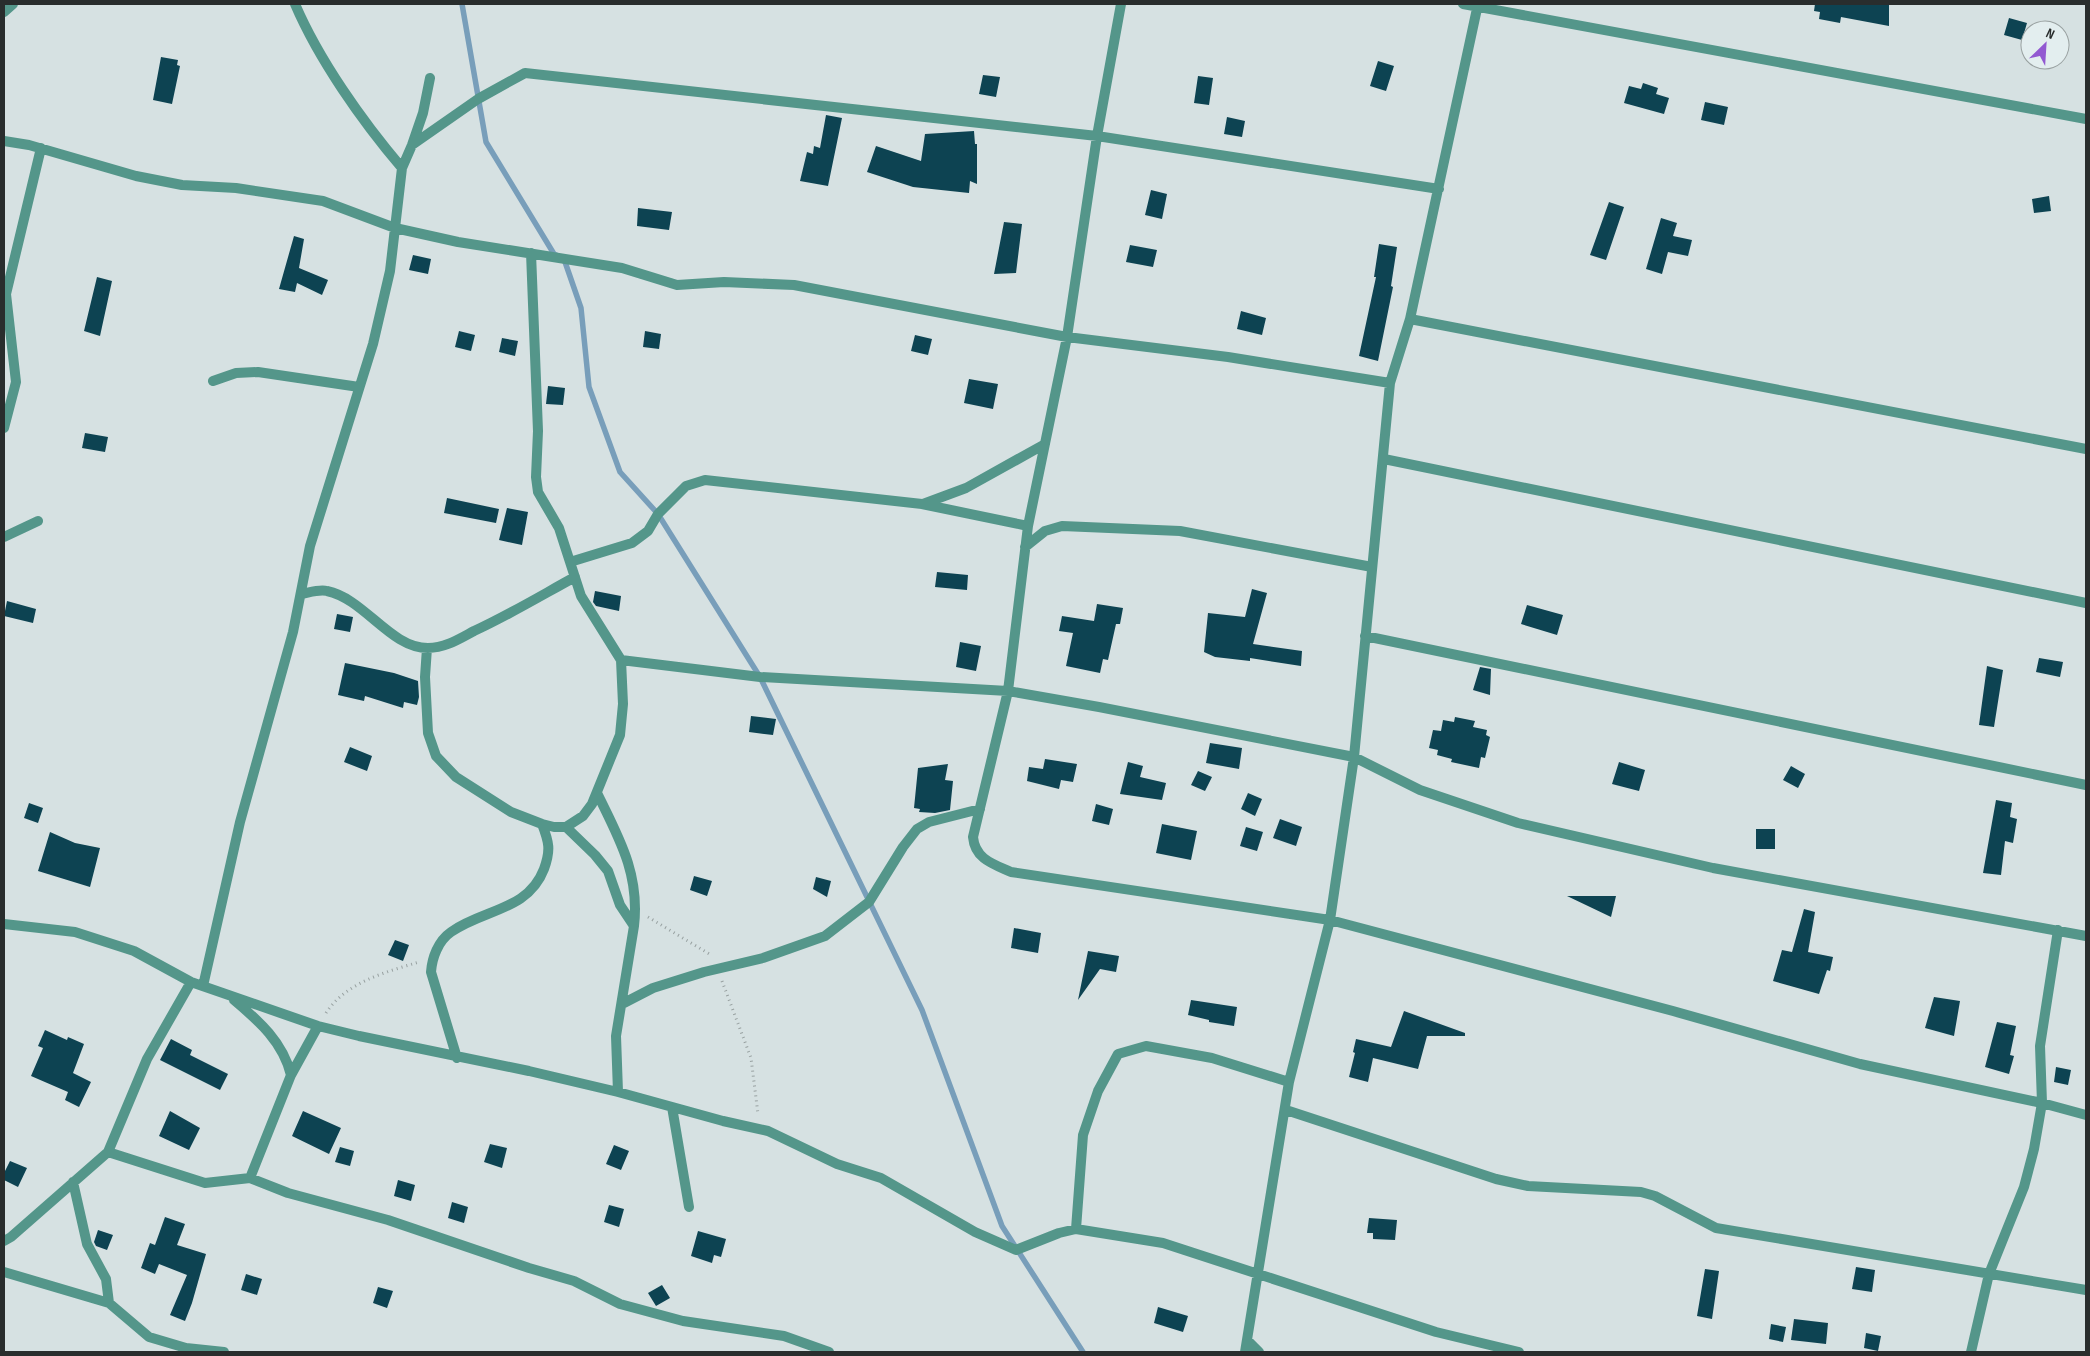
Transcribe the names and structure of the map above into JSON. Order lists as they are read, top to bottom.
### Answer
{
  "north": "top right"
}
